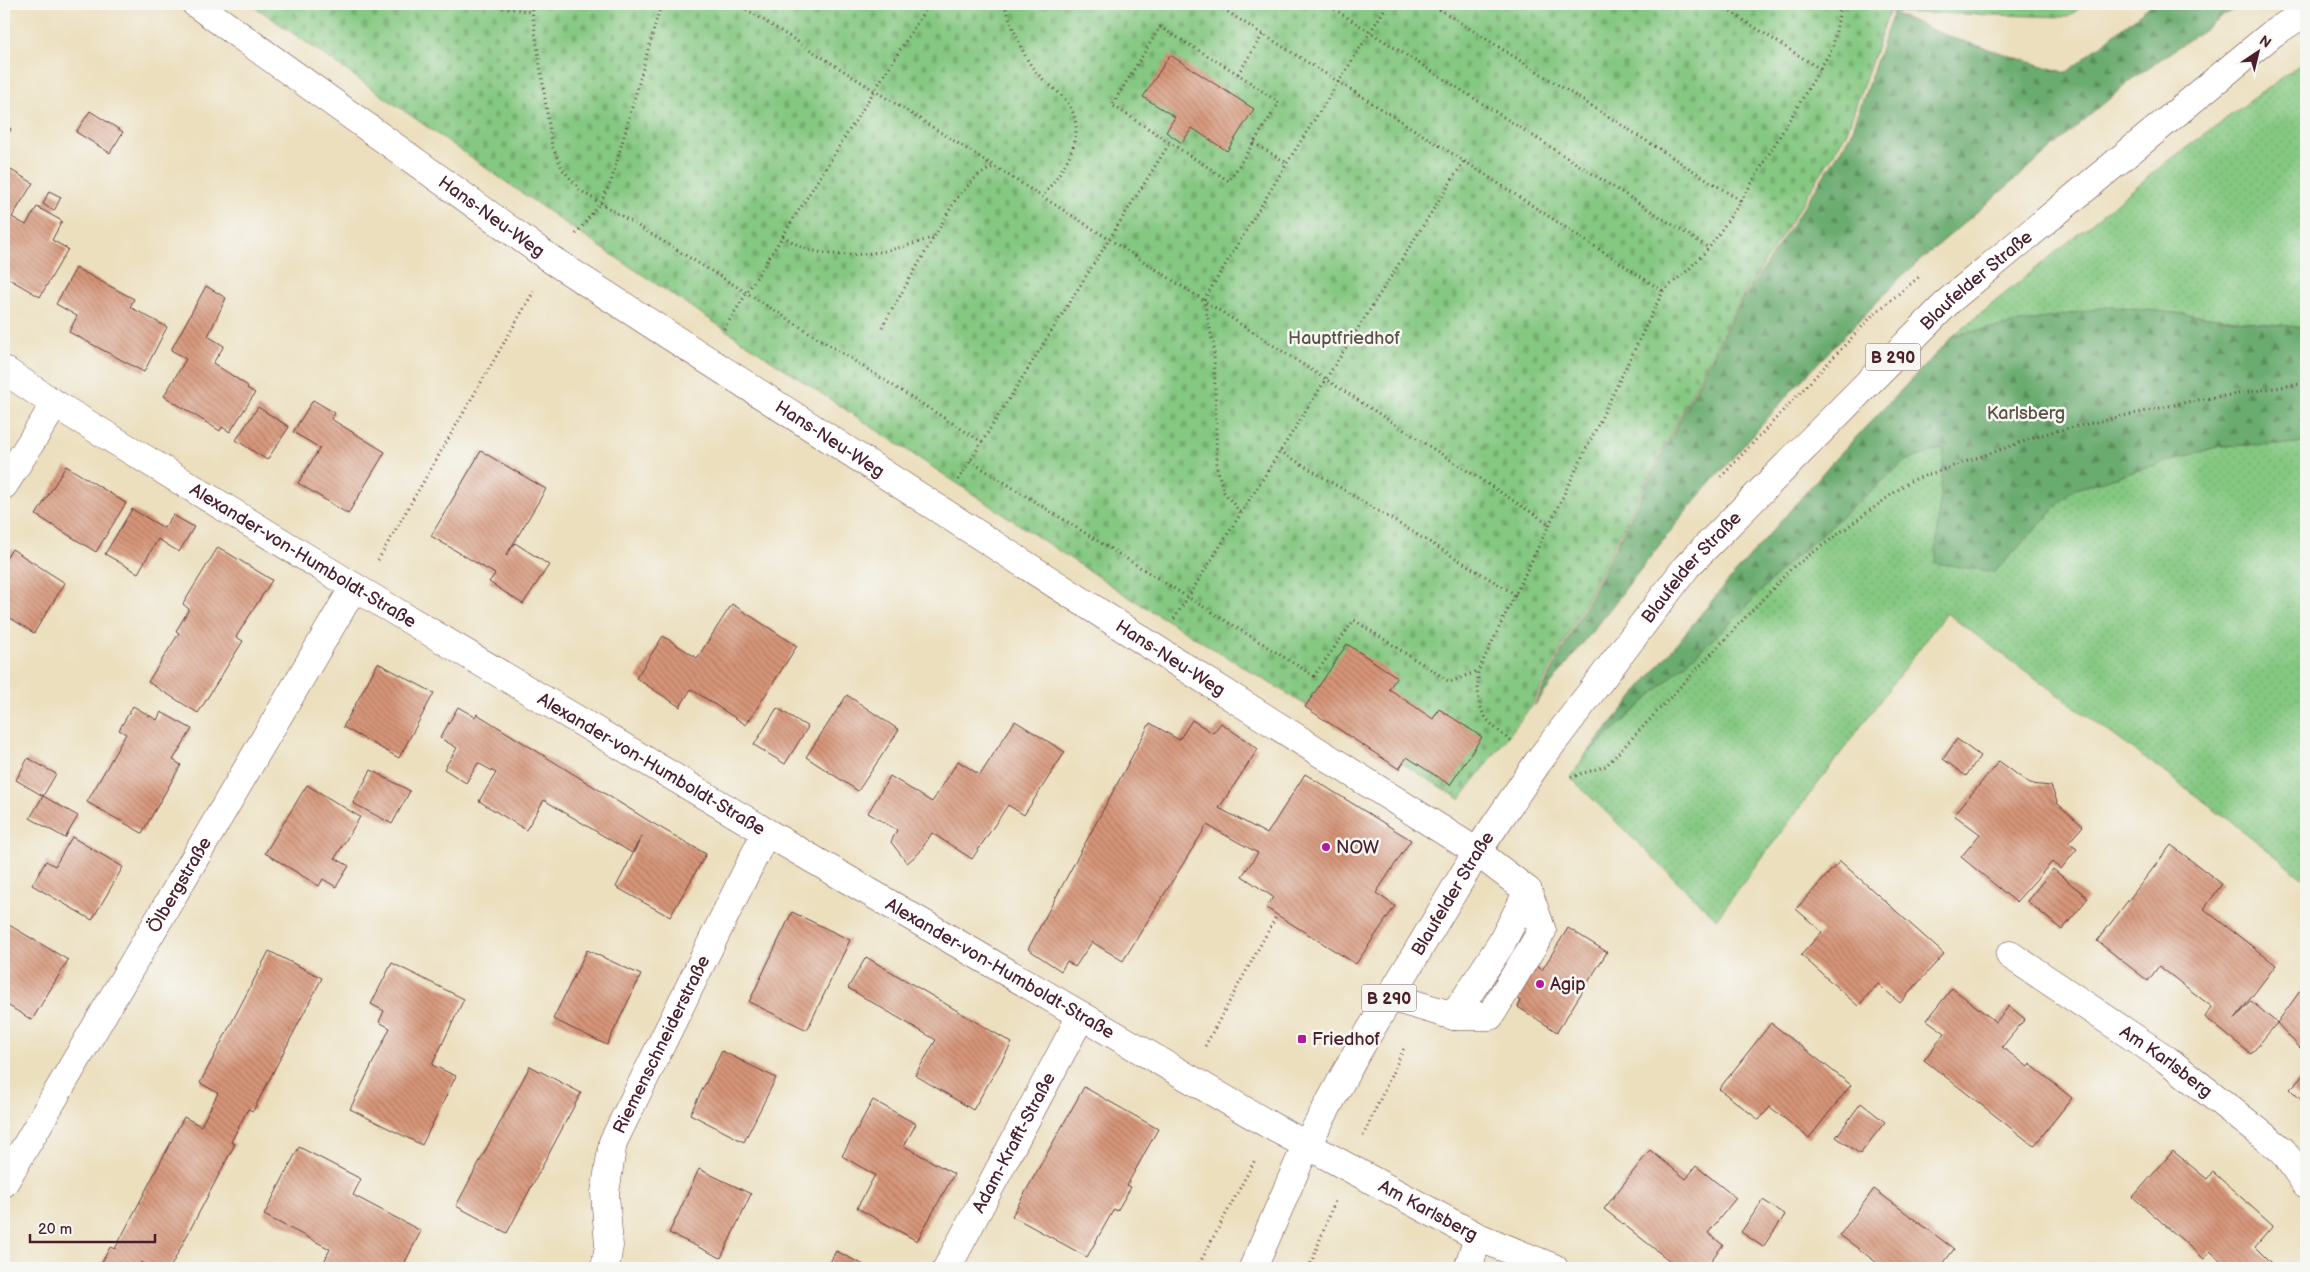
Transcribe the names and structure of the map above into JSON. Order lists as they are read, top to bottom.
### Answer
{
  "streets": {
    "street": [
      "Hans-Neu-Weg",
      "Blaufelder Straße",
      "B 290",
      "Alexander-von-Humboldt-Straße",
      "Ölbergstraße",
      "Riemenschneiderstraße",
      "Am Karlsberg",
      "Adam-Krafft-Straße"
    ]
  },
  "crossings": [
    ["Hans-Neu-Weg", "Blaufelder Straße"],
    ["Blaufelder Straße", "Alexander-von-Humboldt-Straße"],
    ["Blaufelder Straße", "Am Karlsberg"],
    ["Alexander-von-Humboldt-Straße", "Ölbergstraße"],
    ["Alexander-von-Humboldt-Straße", "Riemenschneiderstraße"],
    ["Alexander-von-Humboldt-Straße", "Am Karlsberg"],
    ["Alexander-von-Humboldt-Straße", "Adam-Krafft-Straße"]
  ],
  "parks": ["Hauptfriedhof", "Karlsberg"],
  "places": {
    "other": ["NOW", "Agip"],
    "transit": ["Friedhof"]
  },
  "scale_bar": "20 m",
  "north": "top right"
}
